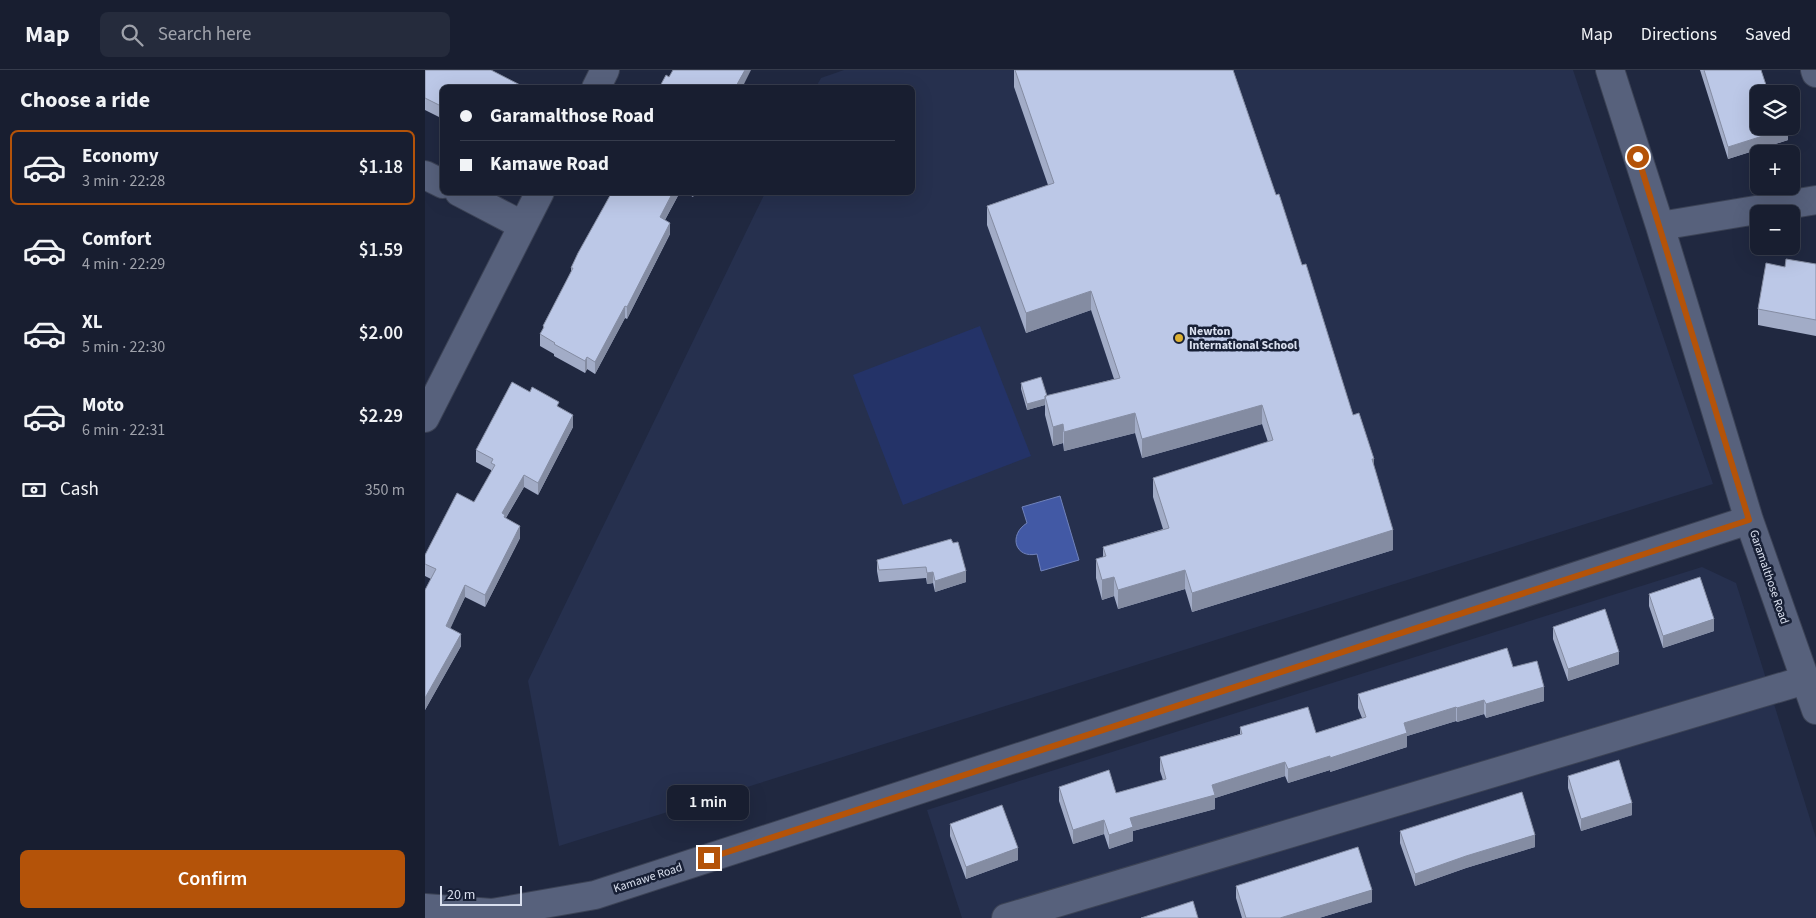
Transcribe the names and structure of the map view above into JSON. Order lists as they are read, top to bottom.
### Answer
{
  "streets": {
    "street": ["Garamalthose Road", "Kamawe Road"]
  },
  "crossings": [
    ["Garamalthose Road", "Kamawe Road"]
  ],
  "places": ["Newton International School"],
  "scale_bar": "20 m",
  "page": {
    "header": "Map",
    "search": "Search here",
    "nav": ["Map", "Directions", "Saved"],
    "heading": "Choose a ride",
    "map_buttons": ["+", "−"],
    "banner": ["Garamalthose Road", "Kamawe Road"],
    "list": [
      {
        "name": "Economy",
        "note": "3 min · 22:28",
        "value": "$1.18"
      },
      {
        "name": "Comfort",
        "note": "4 min · 22:29",
        "value": "$1.59"
      },
      {
        "name": "XL",
        "note": "5 min · 22:30",
        "value": "$2.00"
      },
      {
        "name": "Moto",
        "note": "6 min · 22:31",
        "value": "$2.29"
      }
    ],
    "pay": ["Cash", "350 m"],
    "bubble": "1 min",
    "buttons": "Confirm",
    "scale": "20 m"
  }
}
